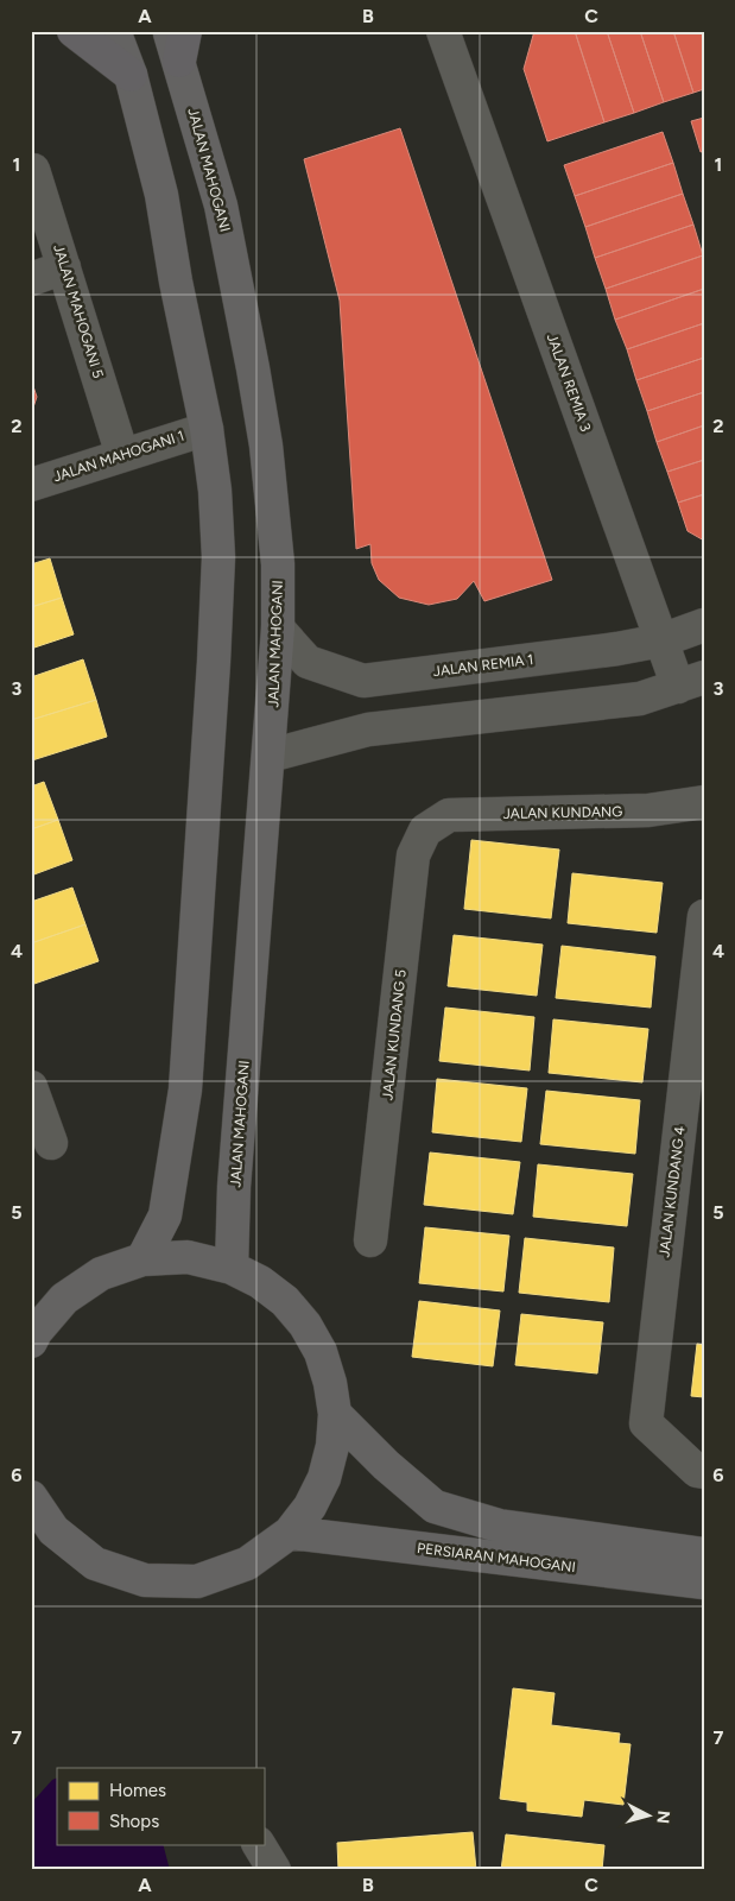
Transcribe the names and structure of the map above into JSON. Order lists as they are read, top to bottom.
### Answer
{
  "streets": {
    "main road": ["JALAN MAHOGANI", "PERSIARAN MAHOGANI"],
    "street": [
      "JALAN MAHOGANI 5",
      "JALAN REMIA 3",
      "JALAN MAHOGANI 1",
      "JALAN REMIA 1",
      "JALAN KUNDANG",
      "JALAN KUNDANG 5",
      "JALAN KUNDANG 4"
    ]
  },
  "crossings": [
    ["JALAN MAHOGANI", "JALAN REMIA 1"],
    ["JALAN MAHOGANI 5", "JALAN MAHOGANI 1"],
    ["JALAN REMIA 3", "JALAN REMIA 1"],
    ["JALAN KUNDANG", "JALAN KUNDANG 5"]
  ],
  "legend": ["Homes", "Shops"],
  "north": "right",
  "grid": {
    "columns": ["A", "B", "C"],
    "rows": [
      "1",
      "2",
      "3",
      "4",
      "5",
      "6",
      "7"
    ]
  }
}
